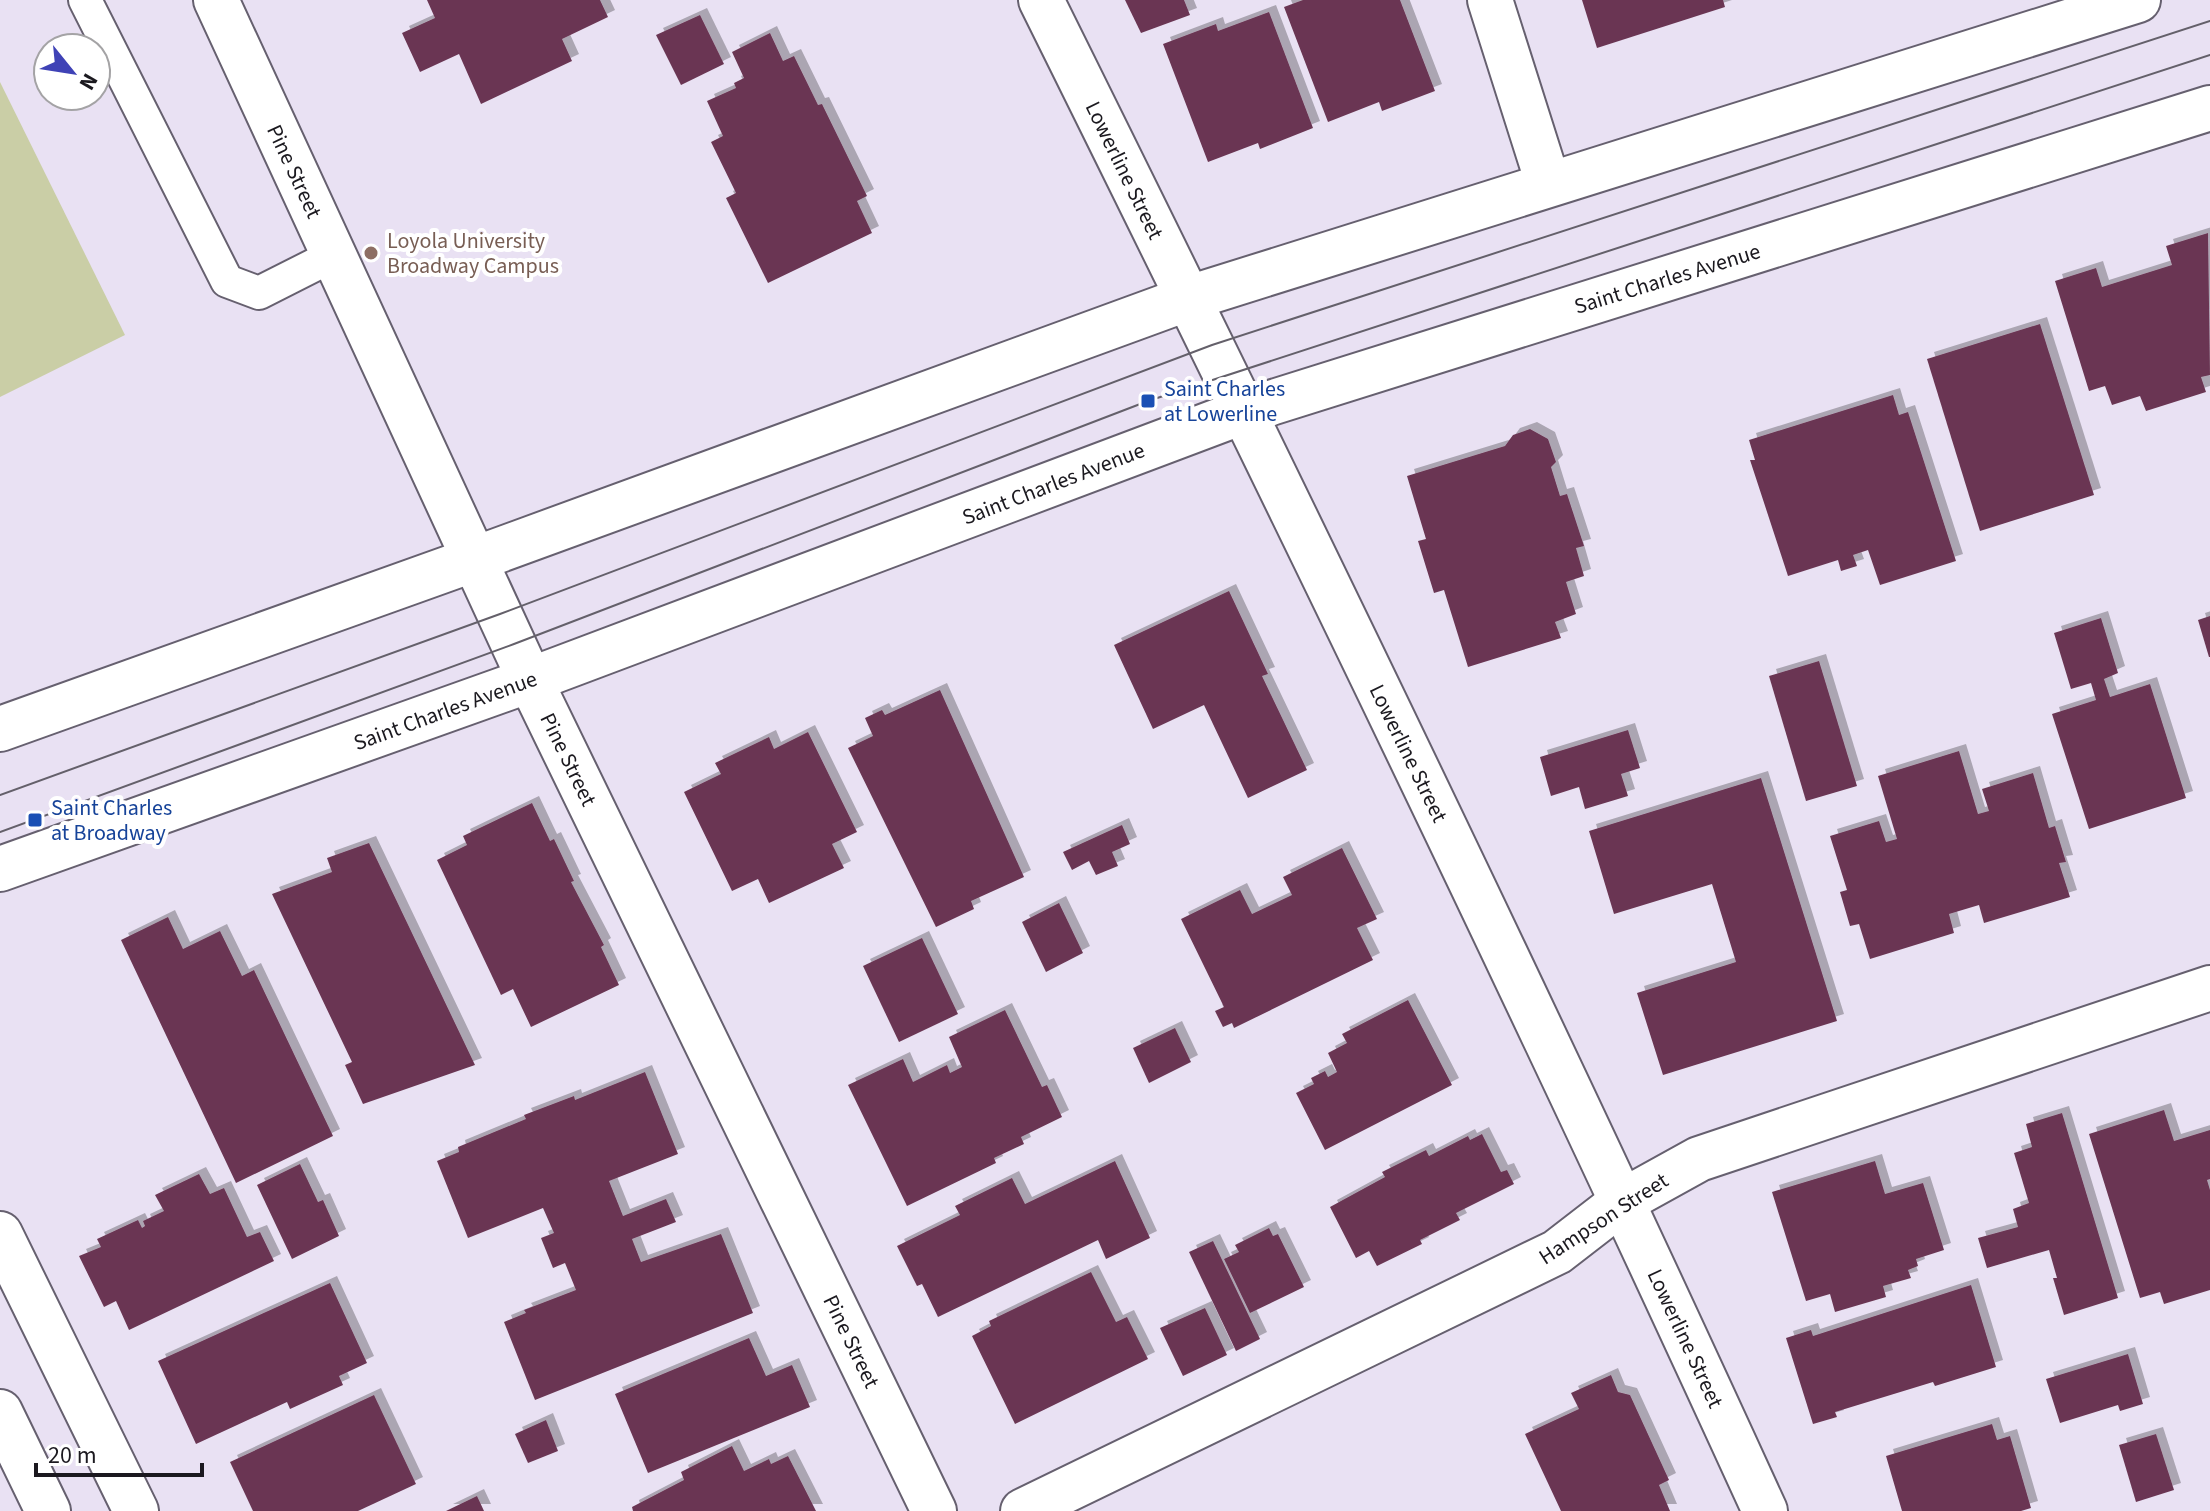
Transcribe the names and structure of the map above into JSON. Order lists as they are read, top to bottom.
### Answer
{
  "streets": {
    "street": [
      "Lowerline Street",
      "Pine Street",
      "Saint Charles Avenue",
      "Hampson Street"
    ]
  },
  "crossings": [
    ["Lowerline Street", "Saint Charles Avenue"],
    ["Lowerline Street", "Hampson Street"],
    ["Pine Street", "Saint Charles Avenue"]
  ],
  "places": {
    "other": ["Loyola University Broadway Campus"],
    "transit": ["Saint Charles at Lowerline", "Saint Charles at Broadway"]
  },
  "scale_bar": "20 m",
  "north": "bottom right"
}
